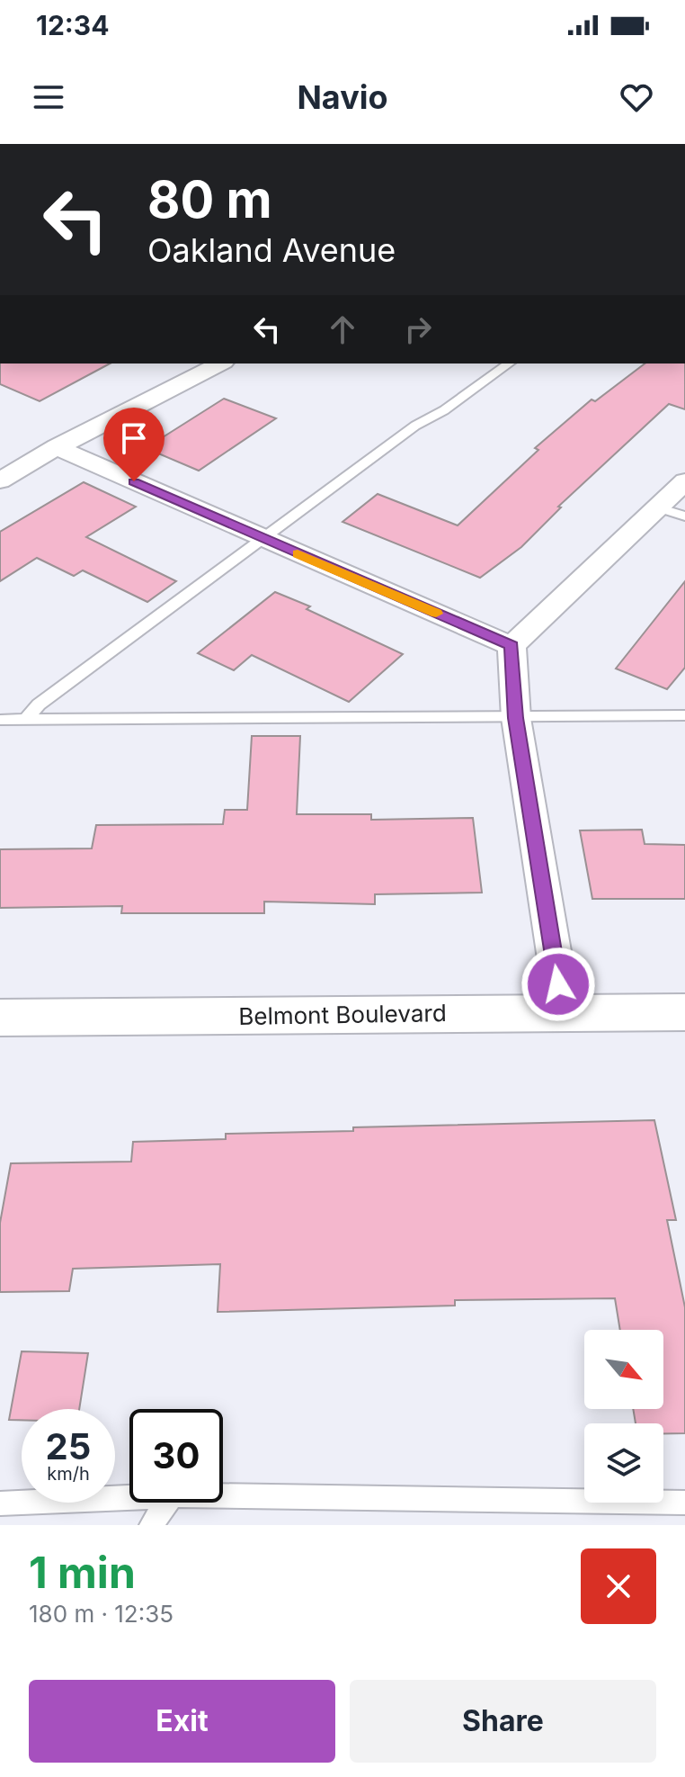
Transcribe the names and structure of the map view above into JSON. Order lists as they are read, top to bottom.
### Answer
{
  "streets": {
    "street": ["Belmont Boulevard"]
  },
  "north": "bottom right",
  "page": {
    "status": "12:34",
    "header": "Navio",
    "turn": ["80 m", "Oakland Avenue"],
    "speed": "25 km/h",
    "limit": "30",
    "heading": ["1 min", "180 m · 12:35"],
    "buttons": ["Exit", "Share"]
  }
}
